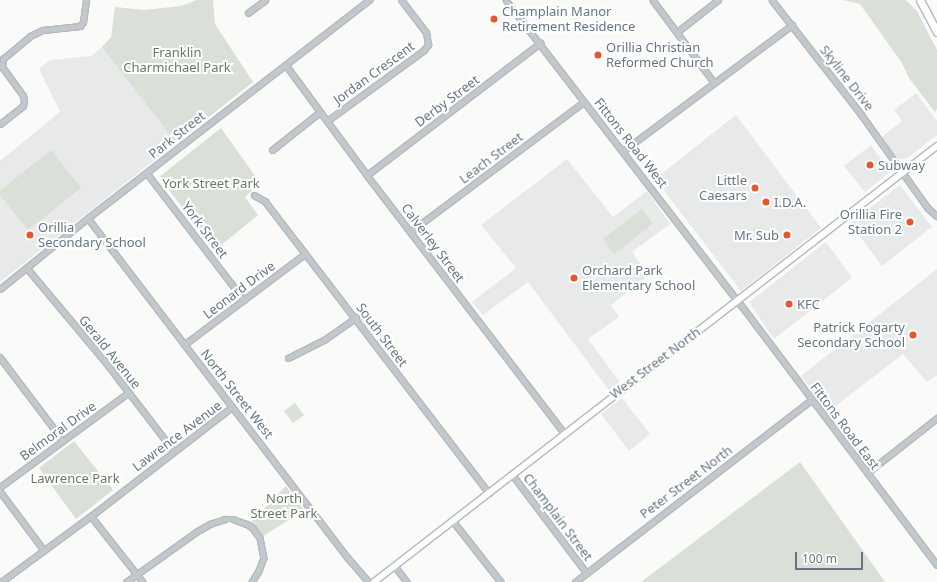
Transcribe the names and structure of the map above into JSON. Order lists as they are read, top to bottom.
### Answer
{
  "streets": {
    "main road": ["West Street North"],
    "street": [
      "Jordan Crescent",
      "Skyline Drive",
      "Derby Street",
      "Park Street",
      "Fittons Road West",
      "Leach Street",
      "York Street",
      "Calverley Street",
      "Leonard Drive",
      "South Street",
      "Gerald Avenue",
      "North Street West",
      "Fittons Road East",
      "Belmoral Drive",
      "Lawrence Avenue",
      "Peter Street North",
      "Champlain Street"
    ]
  },
  "crossings": [
    ["Jordan Crescent", "Calverley Street"],
    ["Skyline Drive", "West Street North"],
    ["Derby Street", "Fittons Road West"],
    ["Derby Street", "Calverley Street"],
    ["Park Street", "York Street"],
    ["Park Street", "Calverley Street"],
    ["Park Street", "Gerald Avenue"],
    ["Park Street", "North Street West"],
    ["Fittons Road West", "Leach Street"],
    ["Fittons Road West", "West Street North"],
    ["Fittons Road West", "Fittons Road East"],
    ["Leach Street", "Calverley Street"],
    ["York Street", "Leonard Drive"],
    ["Calverley Street", "West Street North"],
    ["Leonard Drive", "South Street"],
    ["Leonard Drive", "North Street West"],
    ["South Street", "West Street North"],
    ["Gerald Avenue", "Belmoral Drive"],
    ["Gerald Avenue", "Lawrence Avenue"],
    ["West Street North", "Fittons Road East"],
    ["West Street North", "Champlain Street"],
    ["North Street West", "Lawrence Avenue"],
    ["Fittons Road East", "Peter Street North"],
    ["Peter Street North", "Champlain Street"]
  ],
  "parks": [
    "Franklin Charmichael Park",
    "York Street Park",
    "Lawrence Park",
    "North Street Park"
  ],
  "places": [
    "Champlain Manor Retirement Residence",
    "Orillia Christian Reformed Church",
    "Subway",
    "Little Caesars",
    "I.D.A.",
    "Orillia Fire Station 2",
    "Orillia Secondary School",
    "Mr. Sub",
    "Orchard Park Elementary School",
    "KFC",
    "Patrick Fogarty Secondary School"
  ],
  "scale_bar": "100 m"
}
